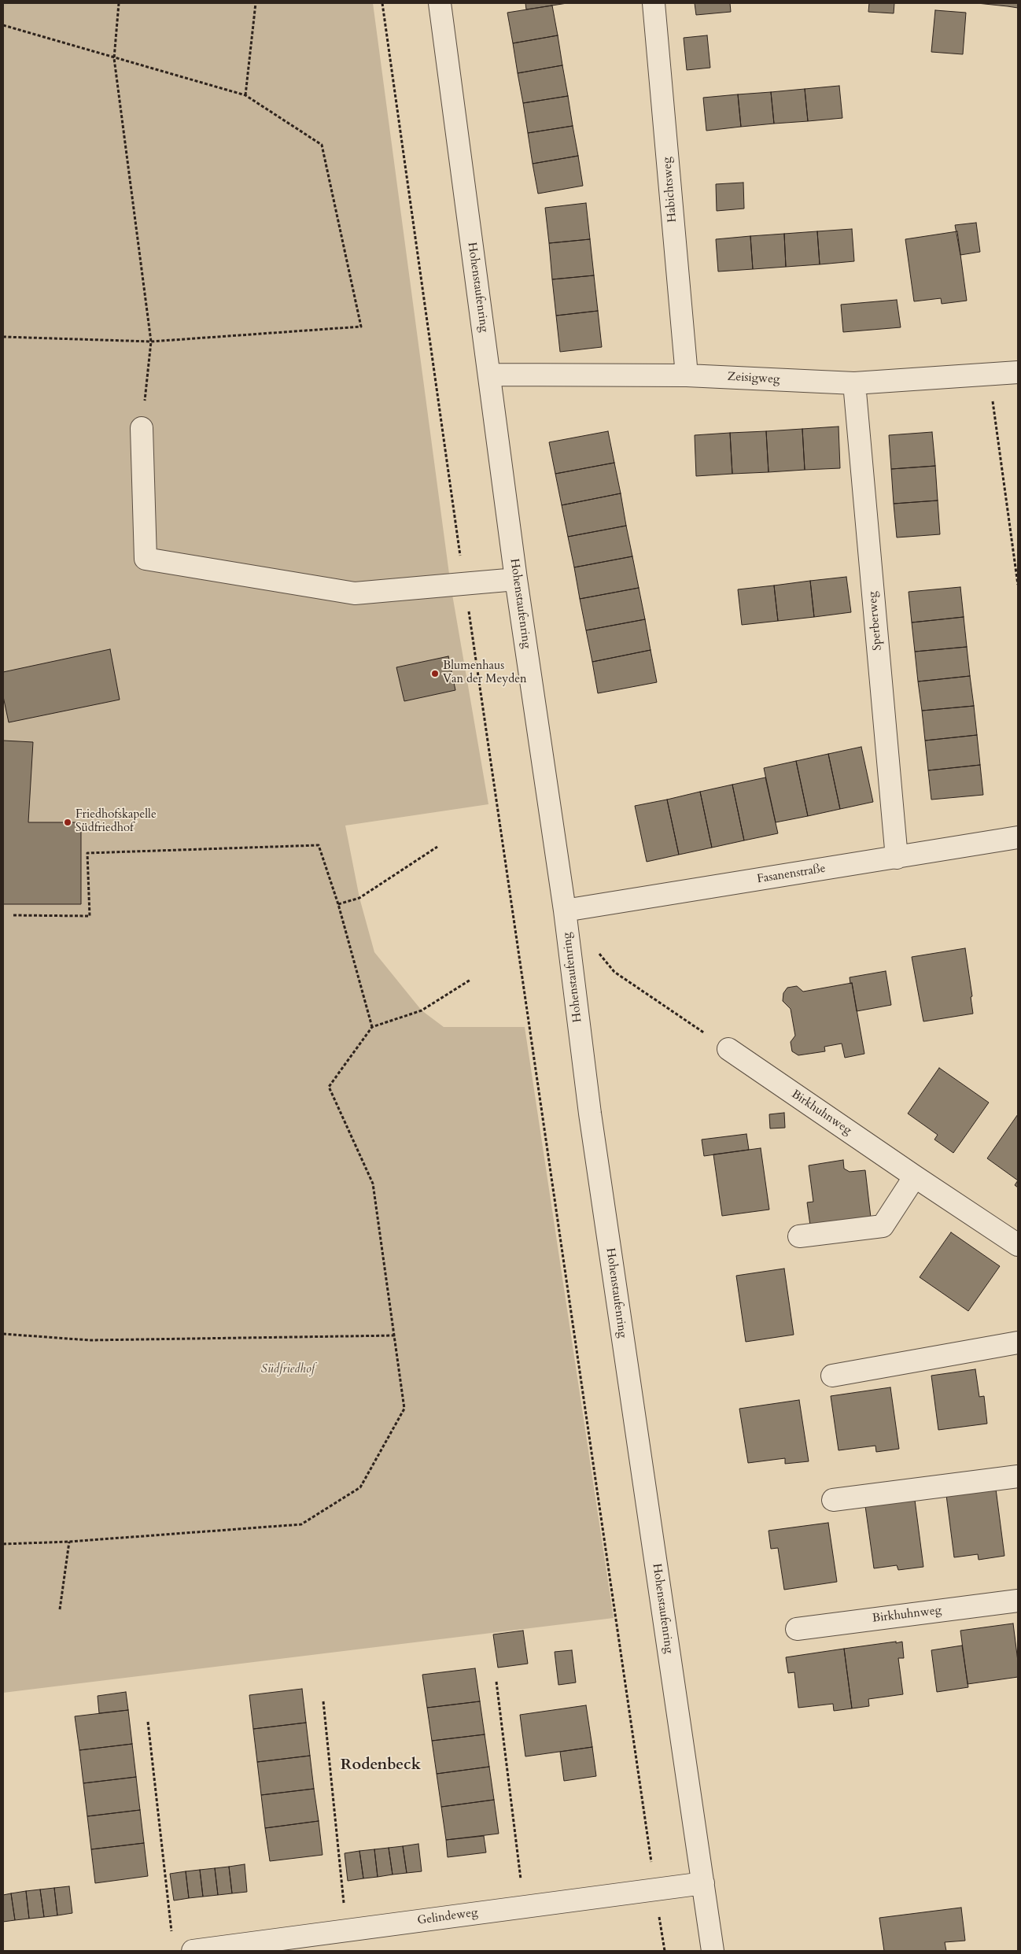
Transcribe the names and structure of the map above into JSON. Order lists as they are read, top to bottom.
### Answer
{
  "streets": {
    "street": [
      "Habichtsweg",
      "Hohenstaufenring",
      "Zeisigweg",
      "Sperberweg",
      "Fasanenstraße",
      "Birkhuhnweg",
      "Gelindeweg"
    ]
  },
  "crossings": [
    ["Habichtsweg", "Zeisigweg"],
    ["Hohenstaufenring", "Zeisigweg"],
    ["Hohenstaufenring", "Fasanenstraße"],
    ["Hohenstaufenring", "Gelindeweg"],
    ["Zeisigweg", "Sperberweg"],
    ["Sperberweg", "Fasanenstraße"]
  ],
  "districts": ["Rodenbeck"],
  "parks": ["Südfriedhof"],
  "places": ["Blumenhaus Van der Meyden", "Friedhofskapelle Südfriedhof"]
}
